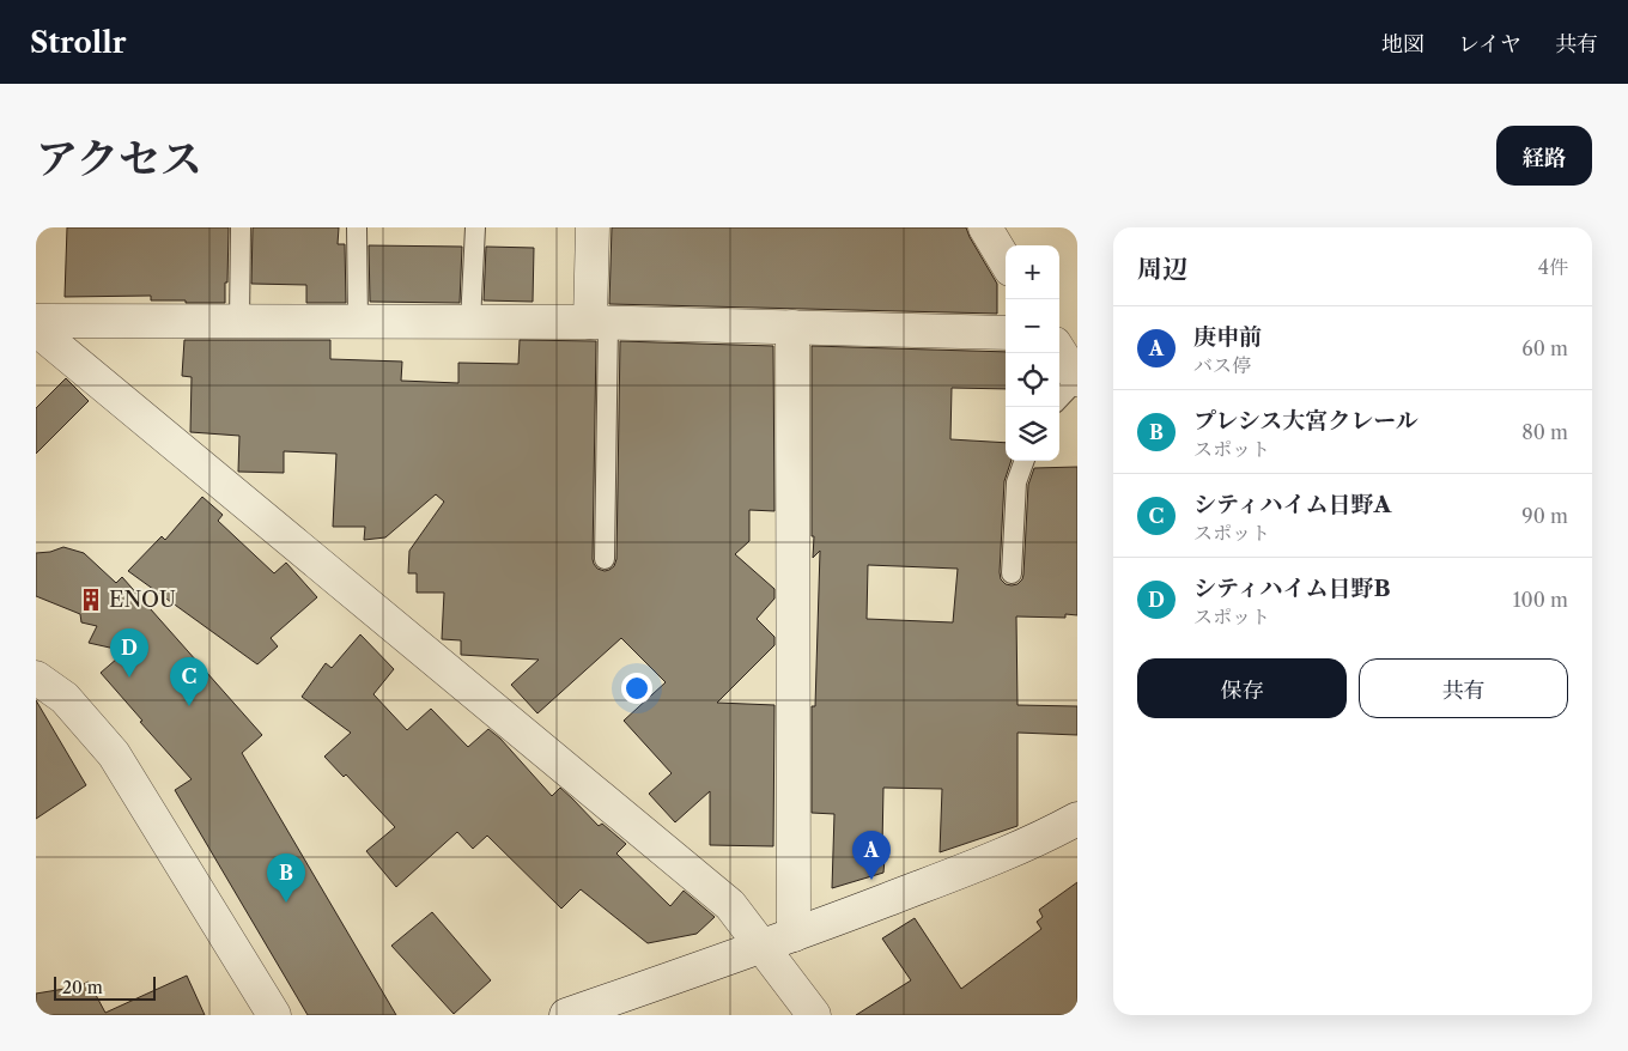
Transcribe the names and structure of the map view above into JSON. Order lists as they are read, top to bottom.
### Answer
{
  "places": {
    "building": ["ENOU"]
  },
  "scale_bar": "20 m",
  "page": {
    "header": "Strollr",
    "nav": ["地図", "レイヤ", "共有"],
    "title": "アクセス",
    "buttons": [
      "経路",
      ["保存", "共有"]
    ],
    "heading": ["周辺", "4件"],
    "map_buttons": ["+", "−"],
    "list": [
      {
        "mark": "A",
        "name": "庚申前",
        "note": "バス停",
        "value": "60 m"
      },
      {
        "mark": "B",
        "name": "プレシス大宮クレール",
        "note": "スポット",
        "value": "80 m"
      },
      {
        "mark": "C",
        "name": "シティハイム日野A",
        "note": "スポット",
        "value": "90 m"
      },
      {
        "mark": "D",
        "name": "シティハイム日野B",
        "note": "スポット",
        "value": "100 m"
      }
    ],
    "pins": [
      "D",
      "C",
      "A",
      "B"
    ],
    "scale": "20 m"
  }
}
